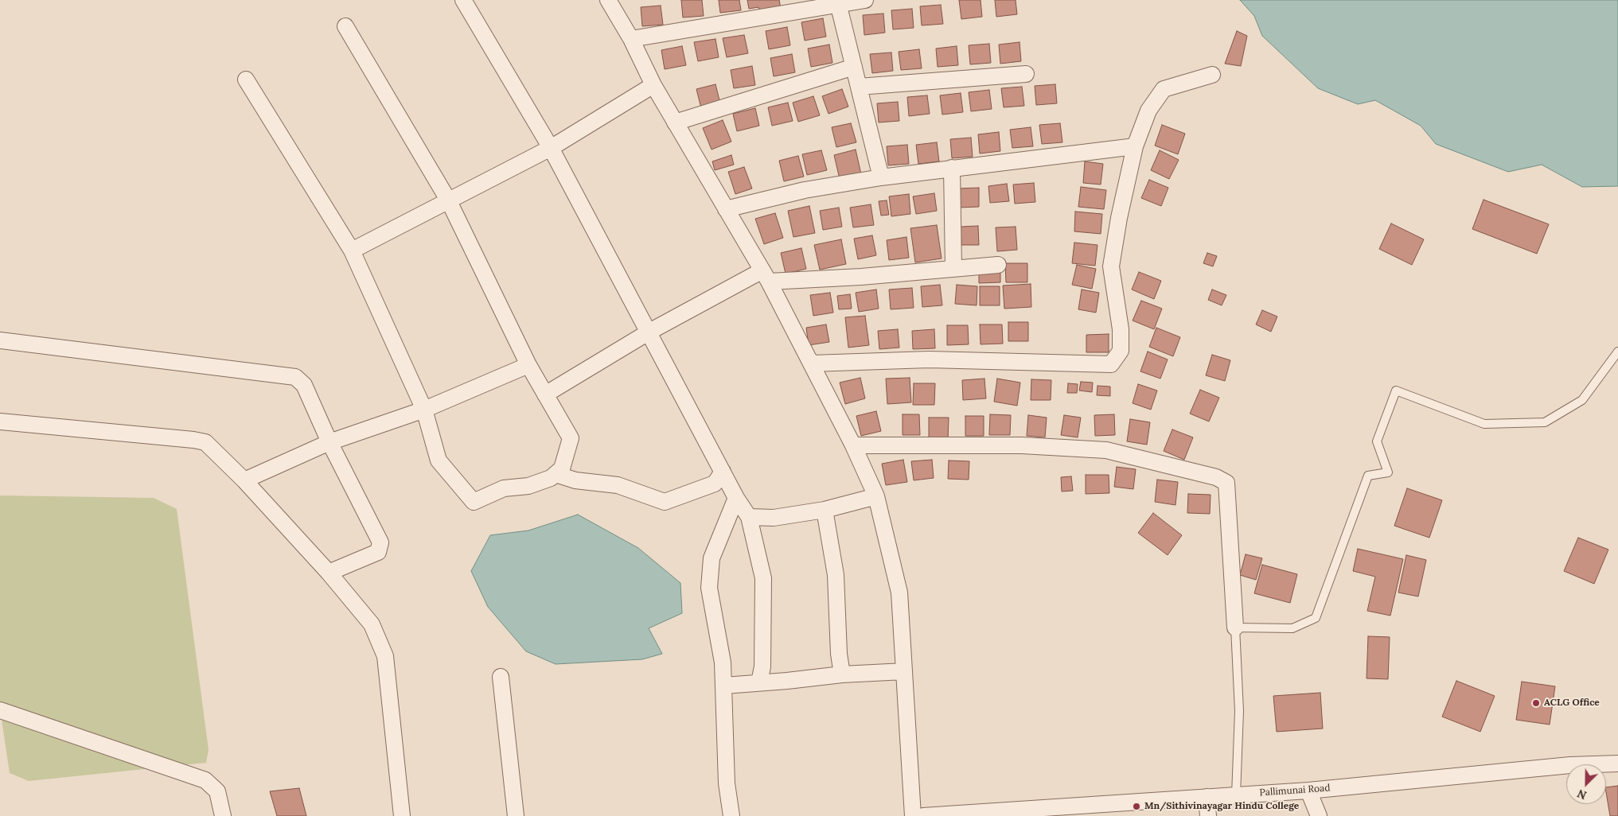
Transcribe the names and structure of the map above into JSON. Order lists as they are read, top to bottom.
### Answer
{
  "streets": {
    "street": ["Pallimunai Road"]
  },
  "places": ["ACLG Office", "Mn/Sithivinayagar Hindu College"],
  "north": "bottom left"
}
